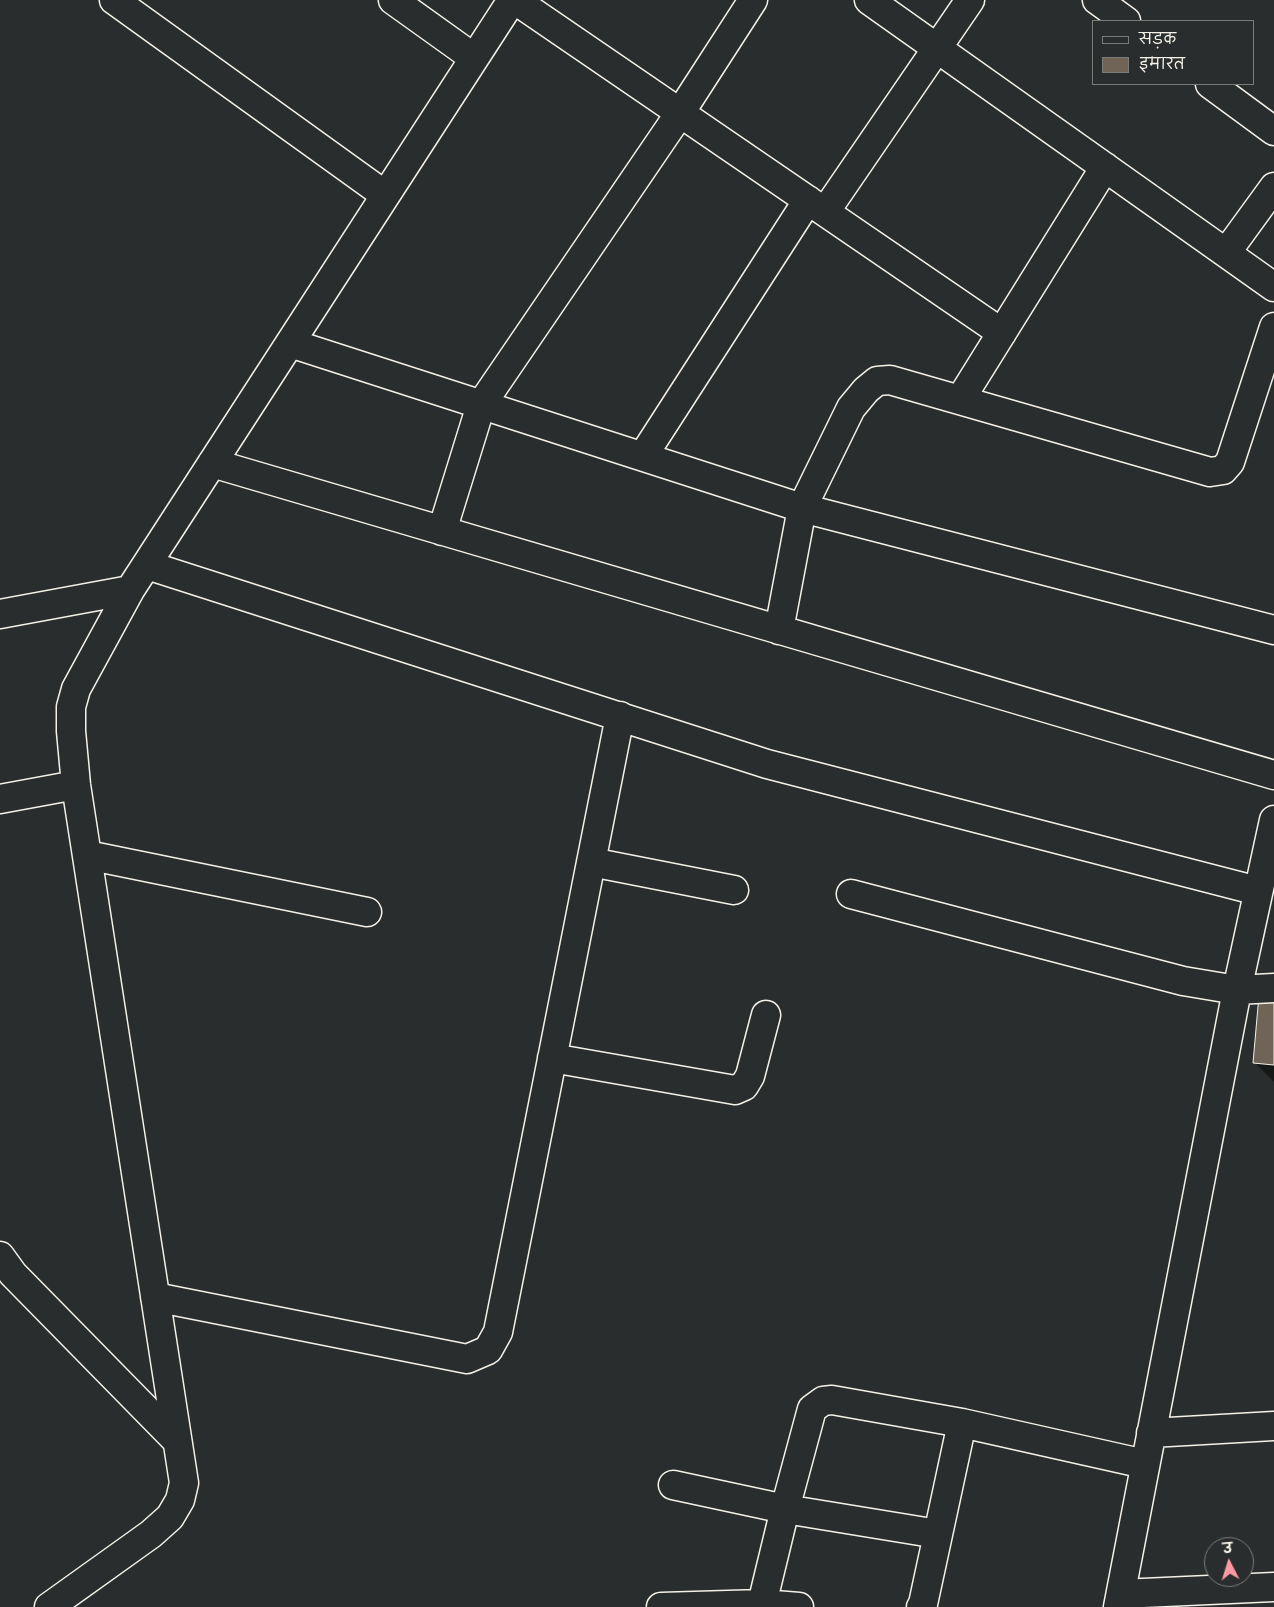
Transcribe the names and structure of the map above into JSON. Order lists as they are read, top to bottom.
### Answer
{
  "legend": ["सड़क", "इमारत"],
  "north": "top"
}
